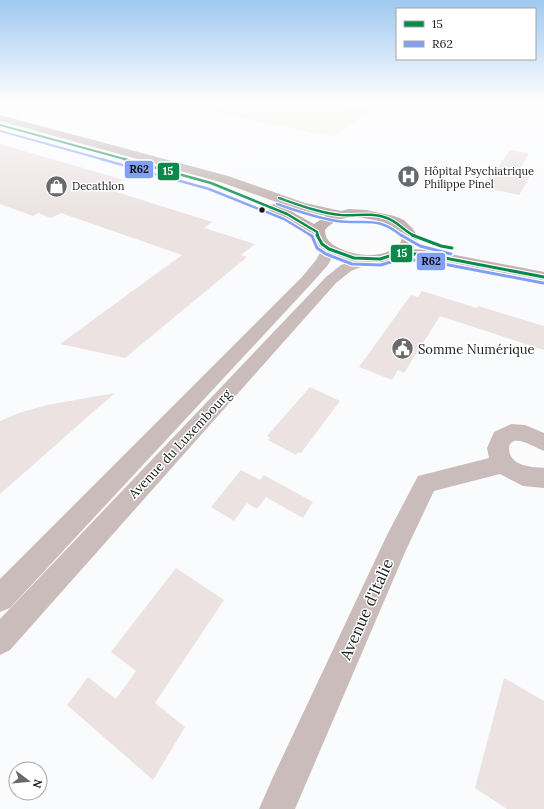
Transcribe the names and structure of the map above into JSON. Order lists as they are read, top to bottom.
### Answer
{
  "streets": {
    "street": ["Avenue du Luxembourg", "Avenue d'Italie"]
  },
  "places": {
    "hospital": ["Hôpital Psychiatrique Philippe Pinel"],
    "shop": ["Decathlon"],
    "public building": ["Somme Numérique"]
  },
  "lines": ["transit line 15", "transit line R62"],
  "legend": ["15", "R62"],
  "north": "right"
}
